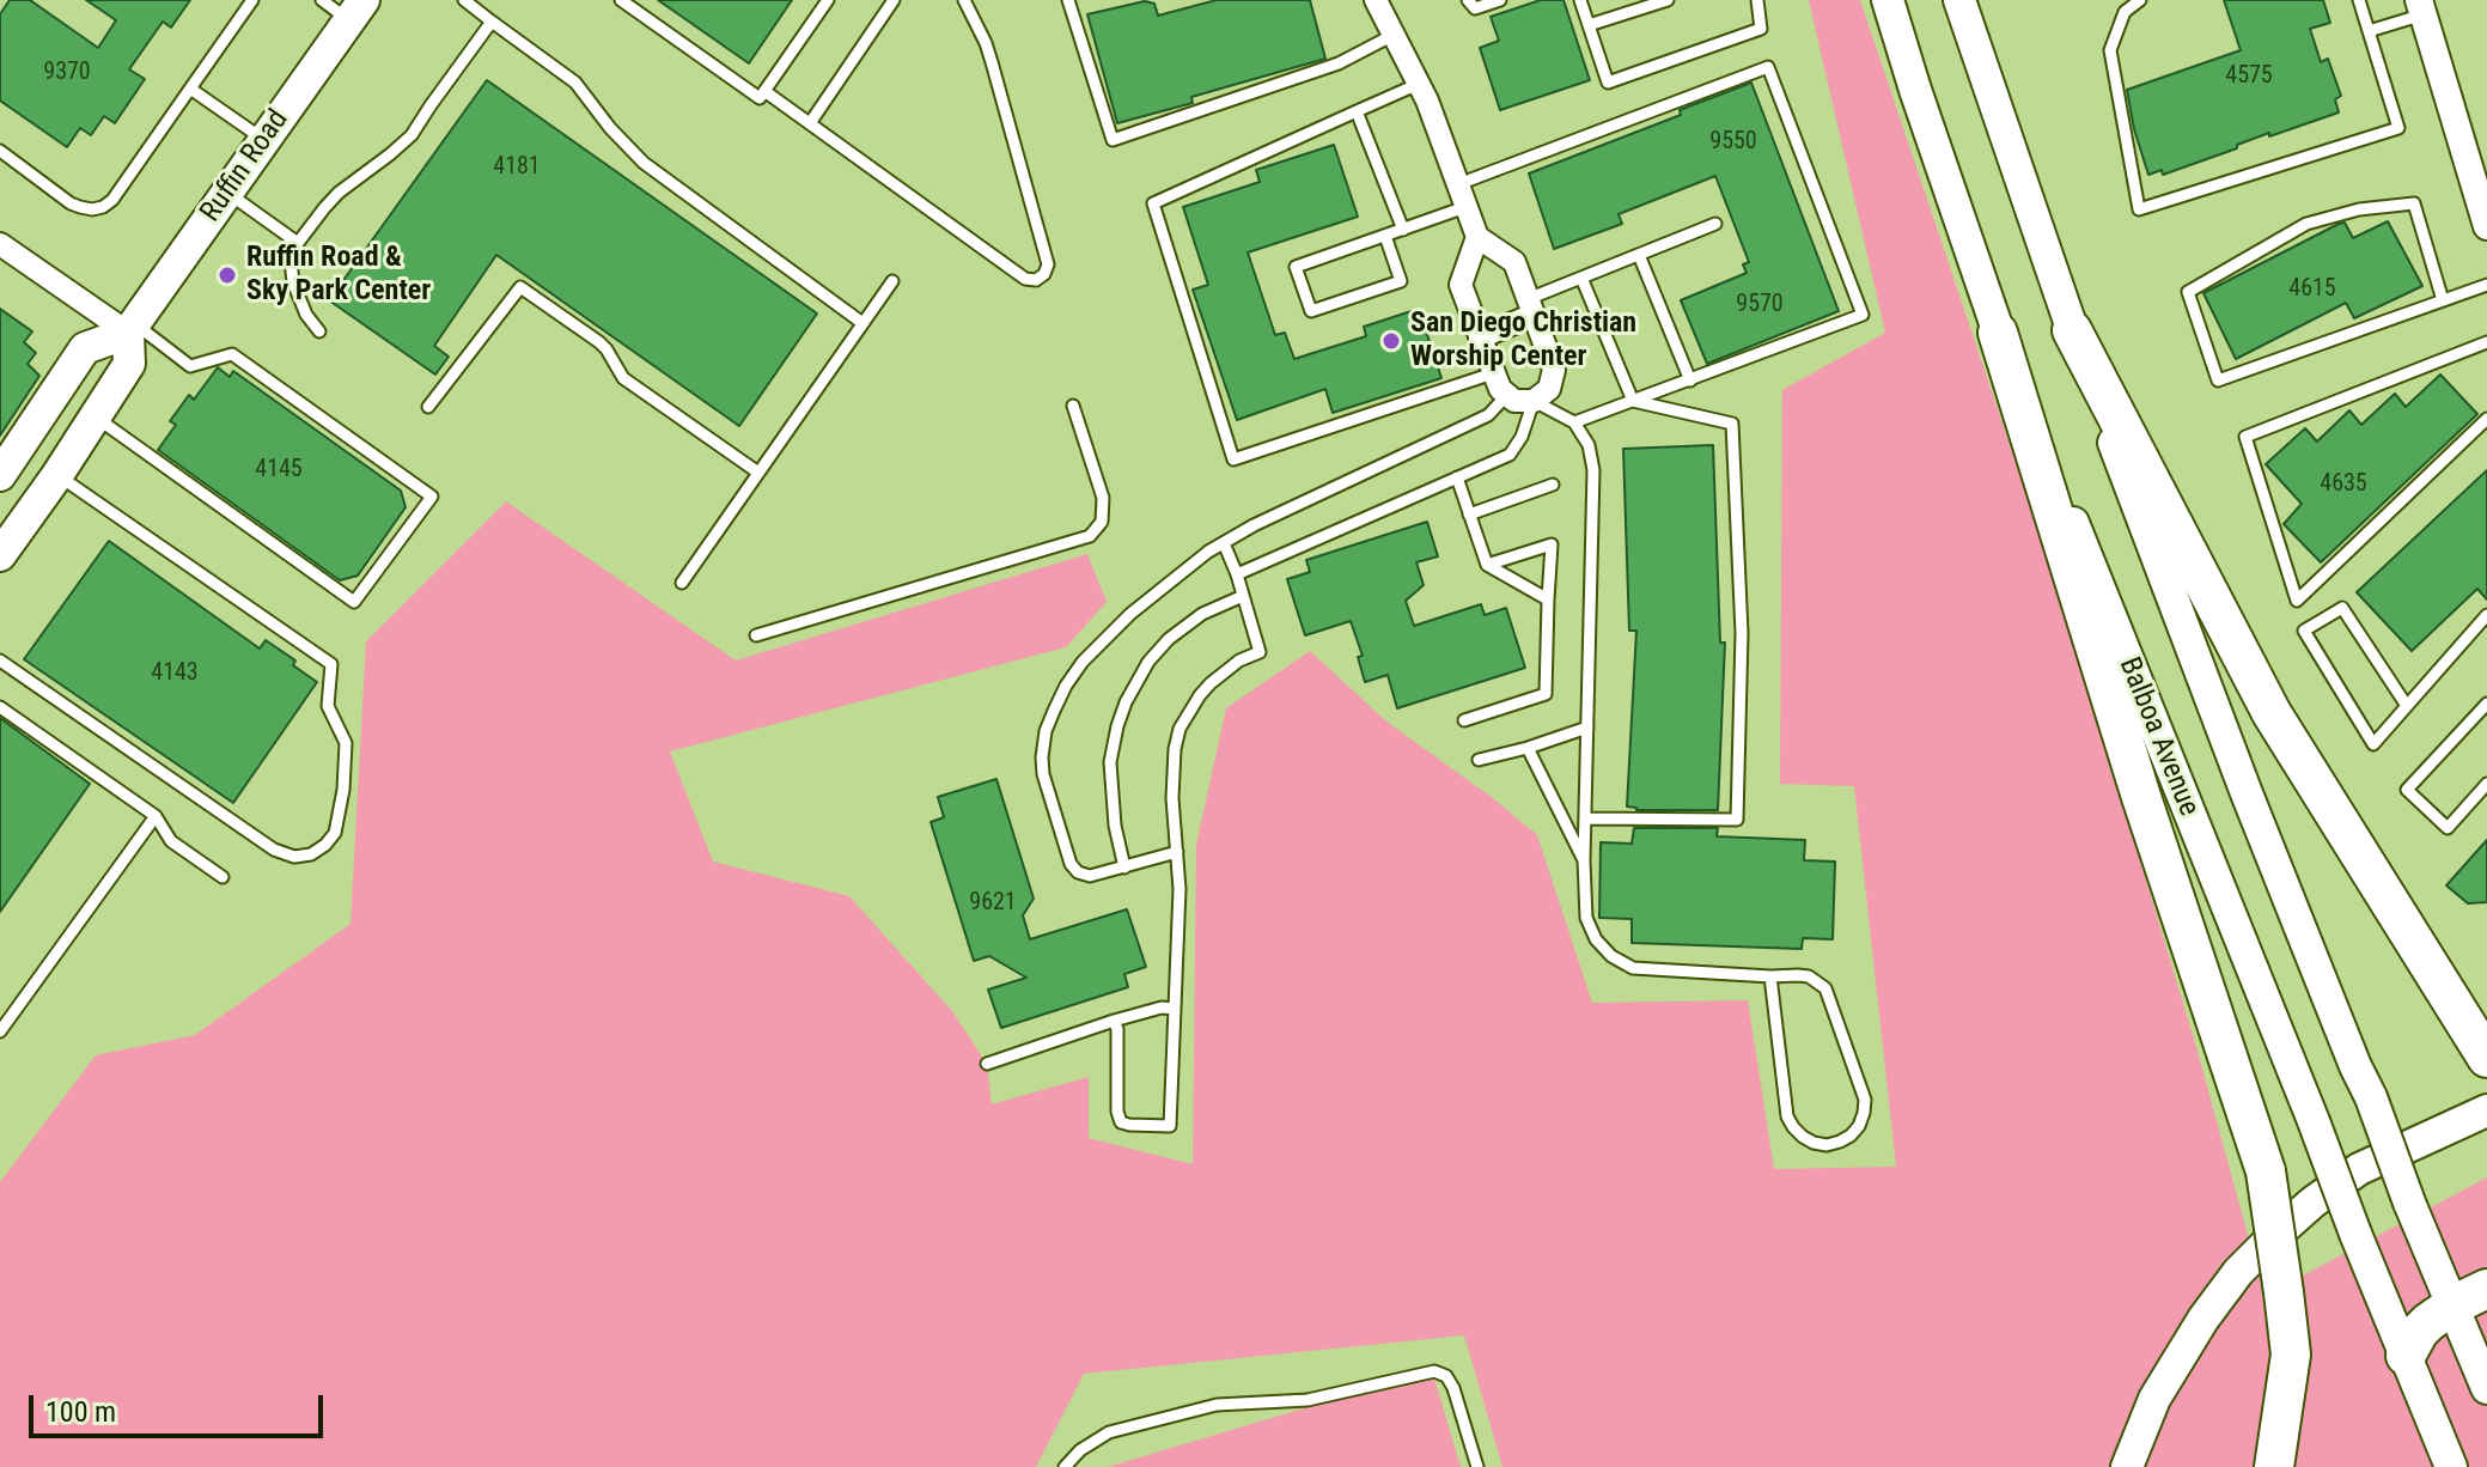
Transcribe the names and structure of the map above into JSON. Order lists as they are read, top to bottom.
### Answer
{
  "streets": {
    "main road": ["Ruffin Road", "Balboa Avenue"]
  },
  "places": ["Ruffin Road & Sky Park Center", "San Diego Christian Worship Center"],
  "house_numbers": [
    "9370",
    "4575",
    "9550",
    "4181",
    "4615",
    "9570",
    "4145",
    "4635",
    "4143",
    "9621"
  ],
  "scale_bar": "100 m"
}
